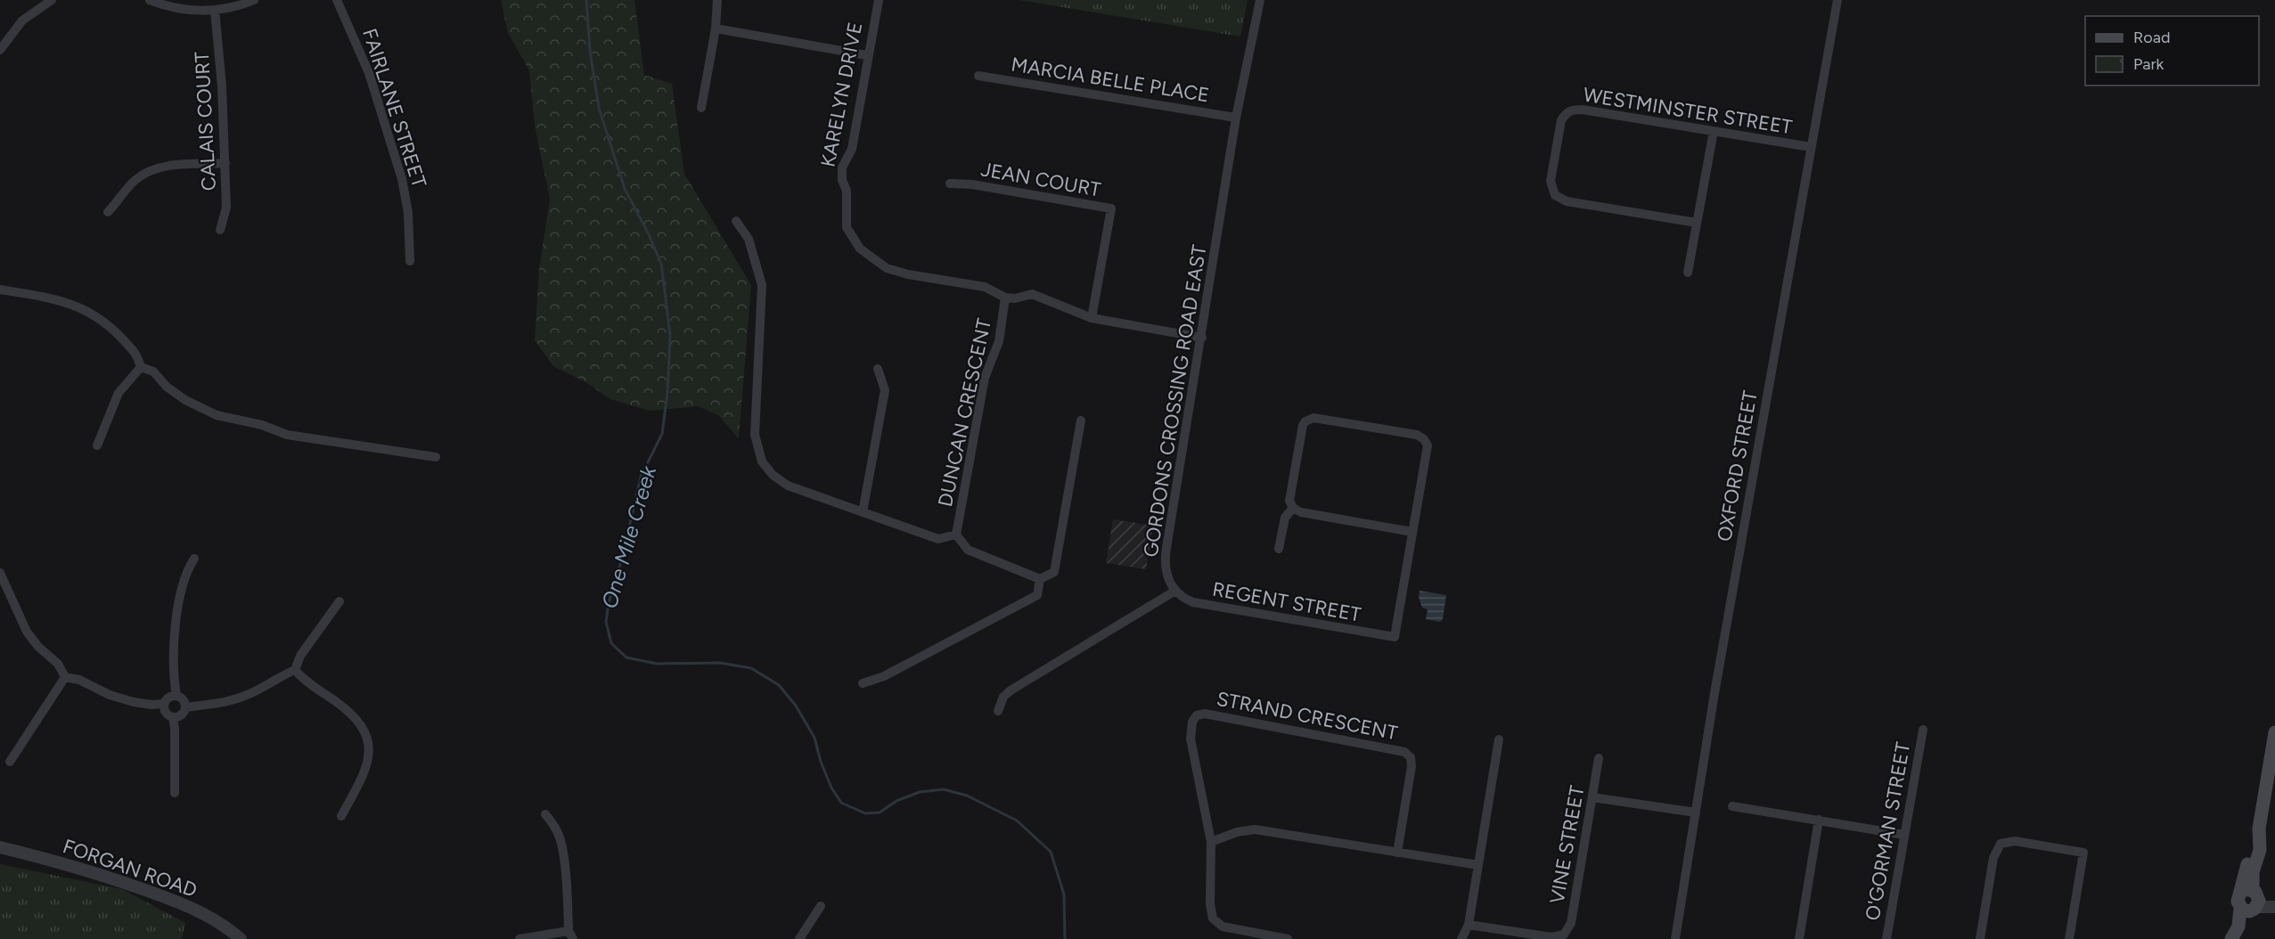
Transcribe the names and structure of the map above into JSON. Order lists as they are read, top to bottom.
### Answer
{
  "streets": {
    "street": [
      "MARCIA BELLE PLACE",
      "KARELYN DRIVE",
      "FAIRLANE STREET",
      "WESTMINSTER STREET",
      "CALAIS COURT",
      "JEAN COURT",
      "GORDONS CROSSING ROAD EAST",
      "DUNCAN CRESCENT",
      "OXFORD STREET",
      "REGENT STREET",
      "STRAND CRESCENT",
      "O'GORMAN STREET",
      "VINE STREET",
      "FORGAN ROAD"
    ]
  },
  "crossings": [
    ["MARCIA BELLE PLACE", "GORDONS CROSSING ROAD EAST"],
    ["KARELYN DRIVE", "DUNCAN CRESCENT"],
    ["WESTMINSTER STREET", "OXFORD STREET"],
    ["GORDONS CROSSING ROAD EAST", "REGENT STREET"]
  ],
  "water": ["One Mile Creek"],
  "legend": ["Road", "Park"]
}
